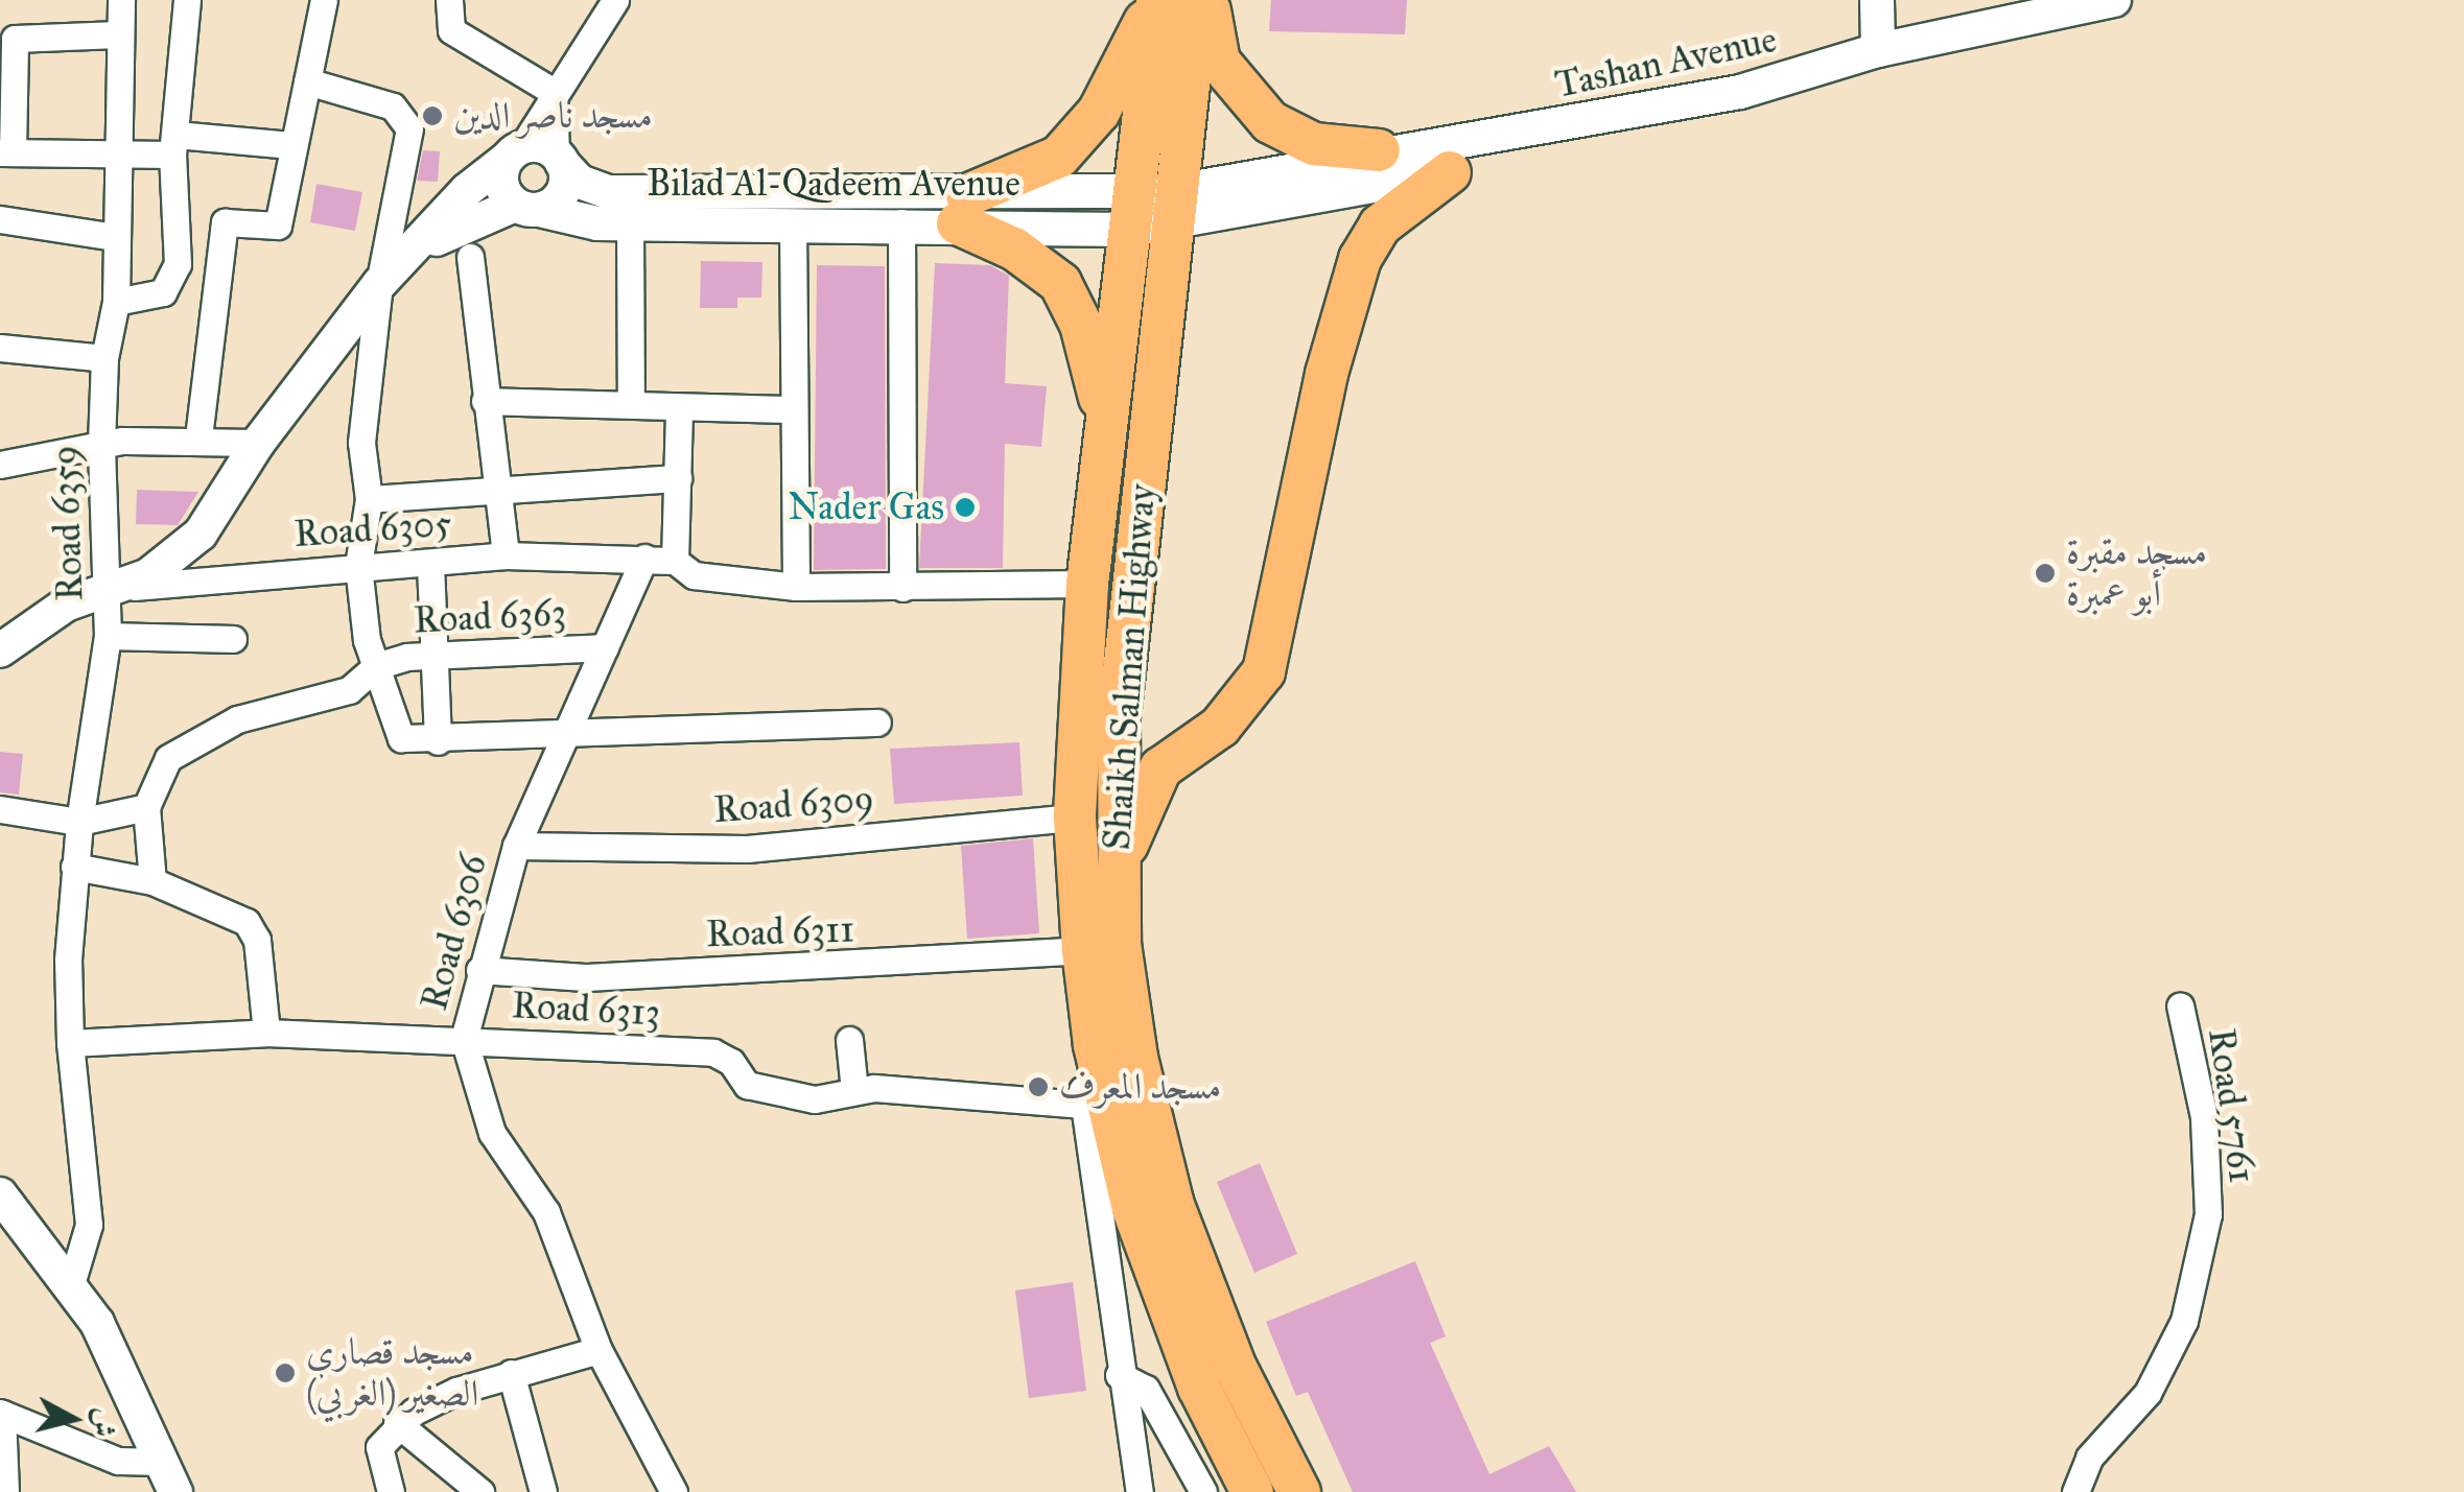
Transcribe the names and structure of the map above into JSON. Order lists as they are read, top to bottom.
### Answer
{
  "streets": {
    "main road": ["Shaikh Salman Highway"],
    "street": [
      "Tashan Avenue",
      "Bilad Al-Qadeem Avenue",
      "Road 6359",
      "Road 6305",
      "Road 6363",
      "Road 6309",
      "Road 6306",
      "Road 6311",
      "Road 6313",
      "Road 5761"
    ]
  },
  "crossings": [
    ["Tashan Avenue", "Bilad Al-Qadeem Avenue"],
    ["Tashan Avenue", "Shaikh Salman Highway"],
    ["Bilad Al-Qadeem Avenue", "Shaikh Salman Highway"],
    ["Road 6359", "Road 6305"],
    ["Road 6359", "Road 6313"],
    ["Road 6305", "Road 6306"],
    ["Road 6363", "Road 6306"],
    ["Shaikh Salman Highway", "Road 6309"],
    ["Shaikh Salman Highway", "Road 6311"],
    ["Road 6309", "Road 6306"],
    ["Road 6306", "Road 6311"],
    ["Road 6306", "Road 6313"]
  ],
  "places": [
    "مسجد ناصر الدين",
    "Nader Gas",
    "مسجد مقبرة أبو عمبرة",
    "مسجد المعرف",
    "مسجد قصاري الصغير (الغربي)"
  ],
  "north": "right"
}
